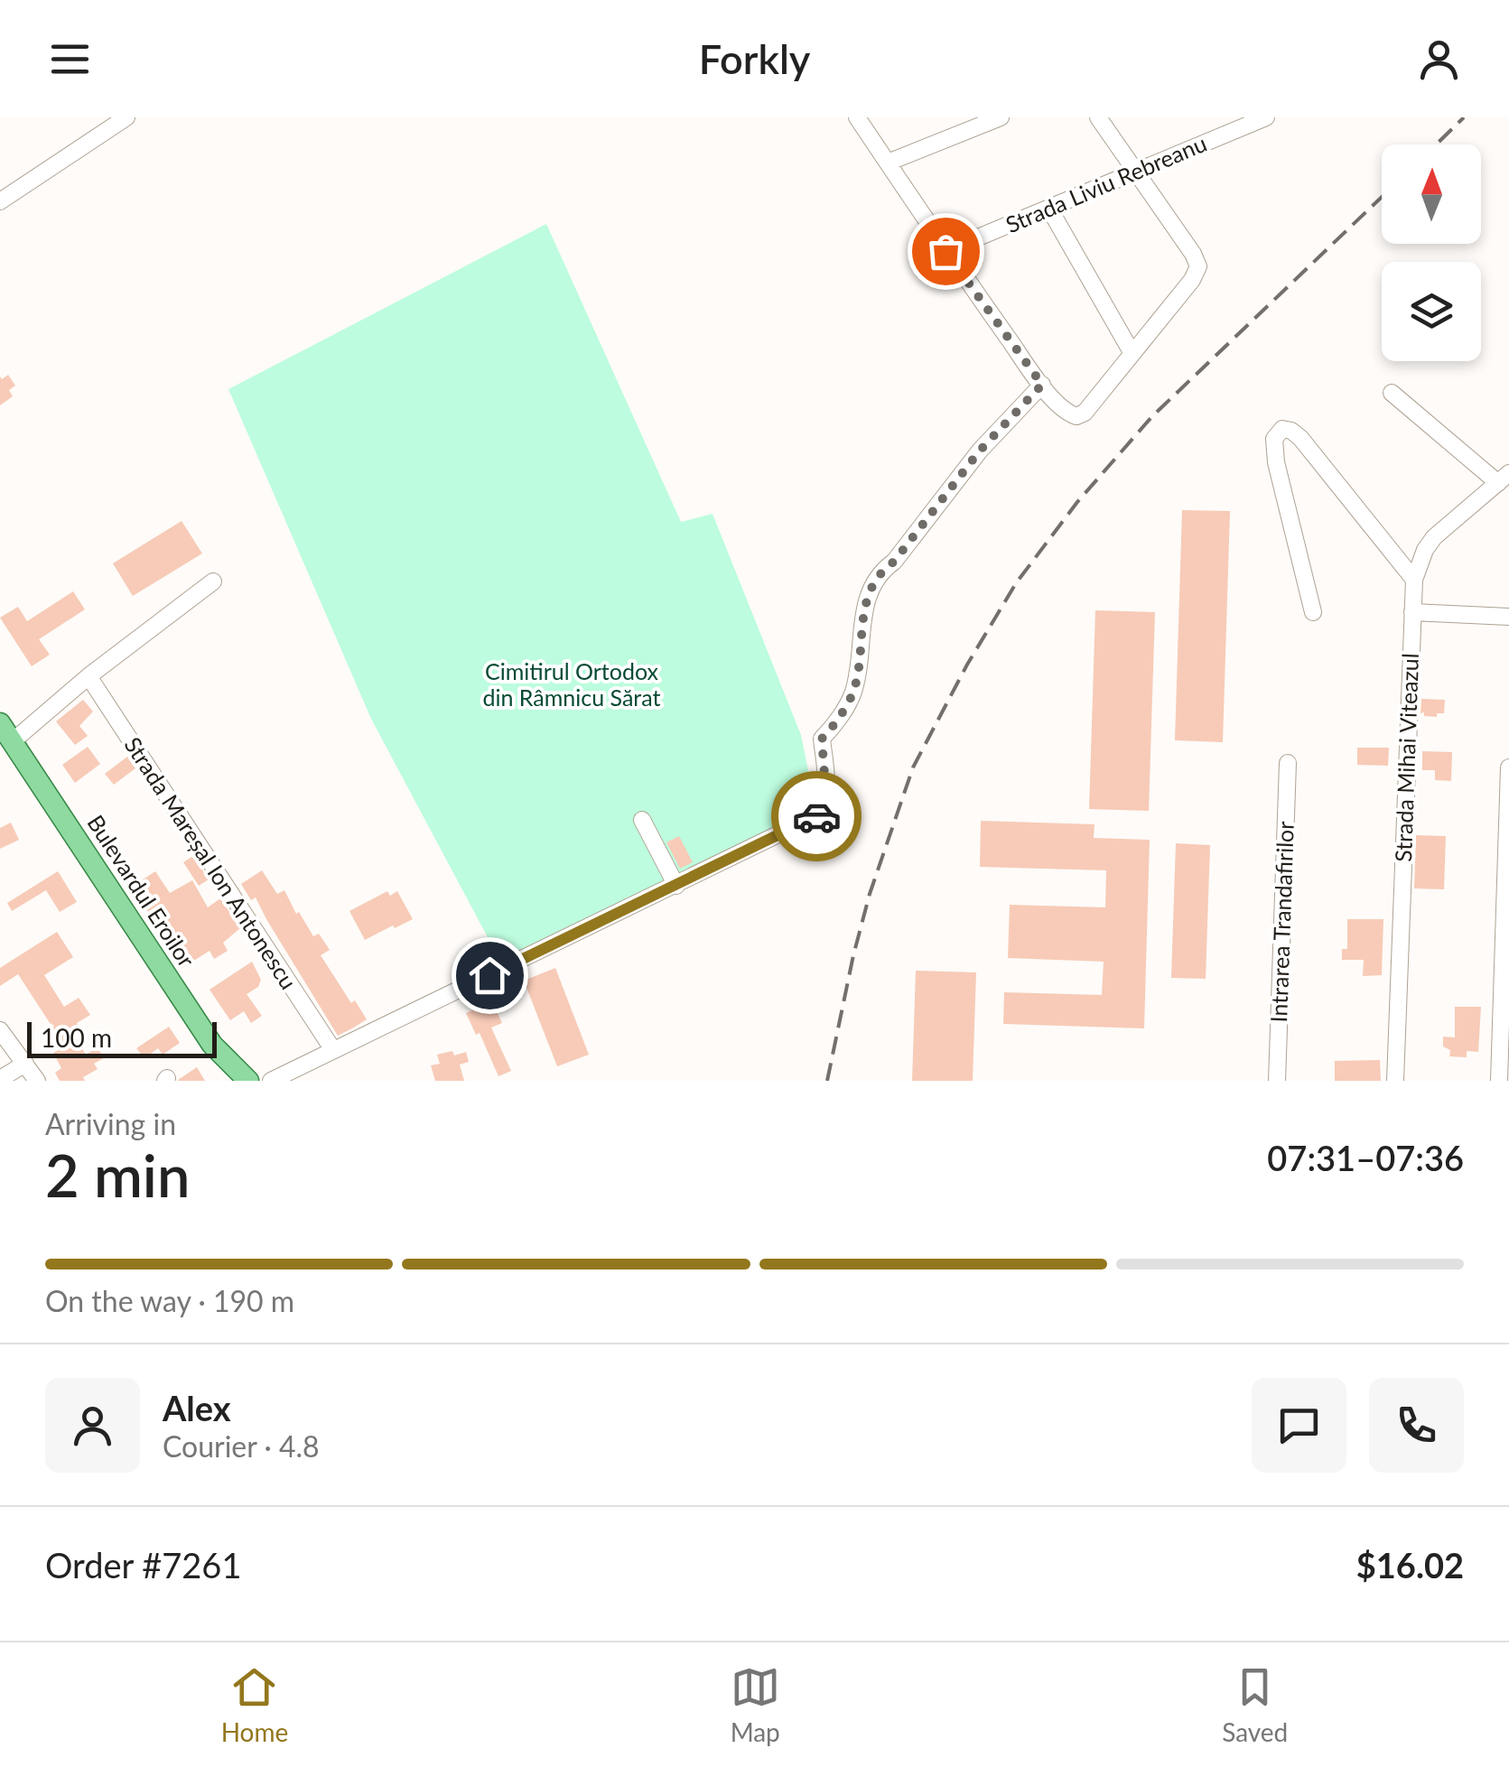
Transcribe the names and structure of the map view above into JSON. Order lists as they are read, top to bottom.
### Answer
{
  "streets": {
    "main road": ["Bulevardul Eroilor"],
    "street": [
      "Strada Liviu Rebreanu",
      "Strada Mihai Viteazul",
      "Strada Mareșal Ion Antonescu",
      "Intrarea Trandafirilor"
    ]
  },
  "parks": ["Cimitirul Ortodox din Râmnicu Sărat"],
  "scale_bar": "100 m",
  "north": "top",
  "page": {
    "header": "Forkly",
    "scale": "100 m",
    "heading": ["2 min", "Arriving in", "07:31–07:36"],
    "panel": [
      "Alex",
      "Courier · 4.8",
      "Order #7261",
      "$16.02"
    ],
    "bar": "On the way · 190 m",
    "tabs": ["Home", "Map", "Saved"]
  }
}
